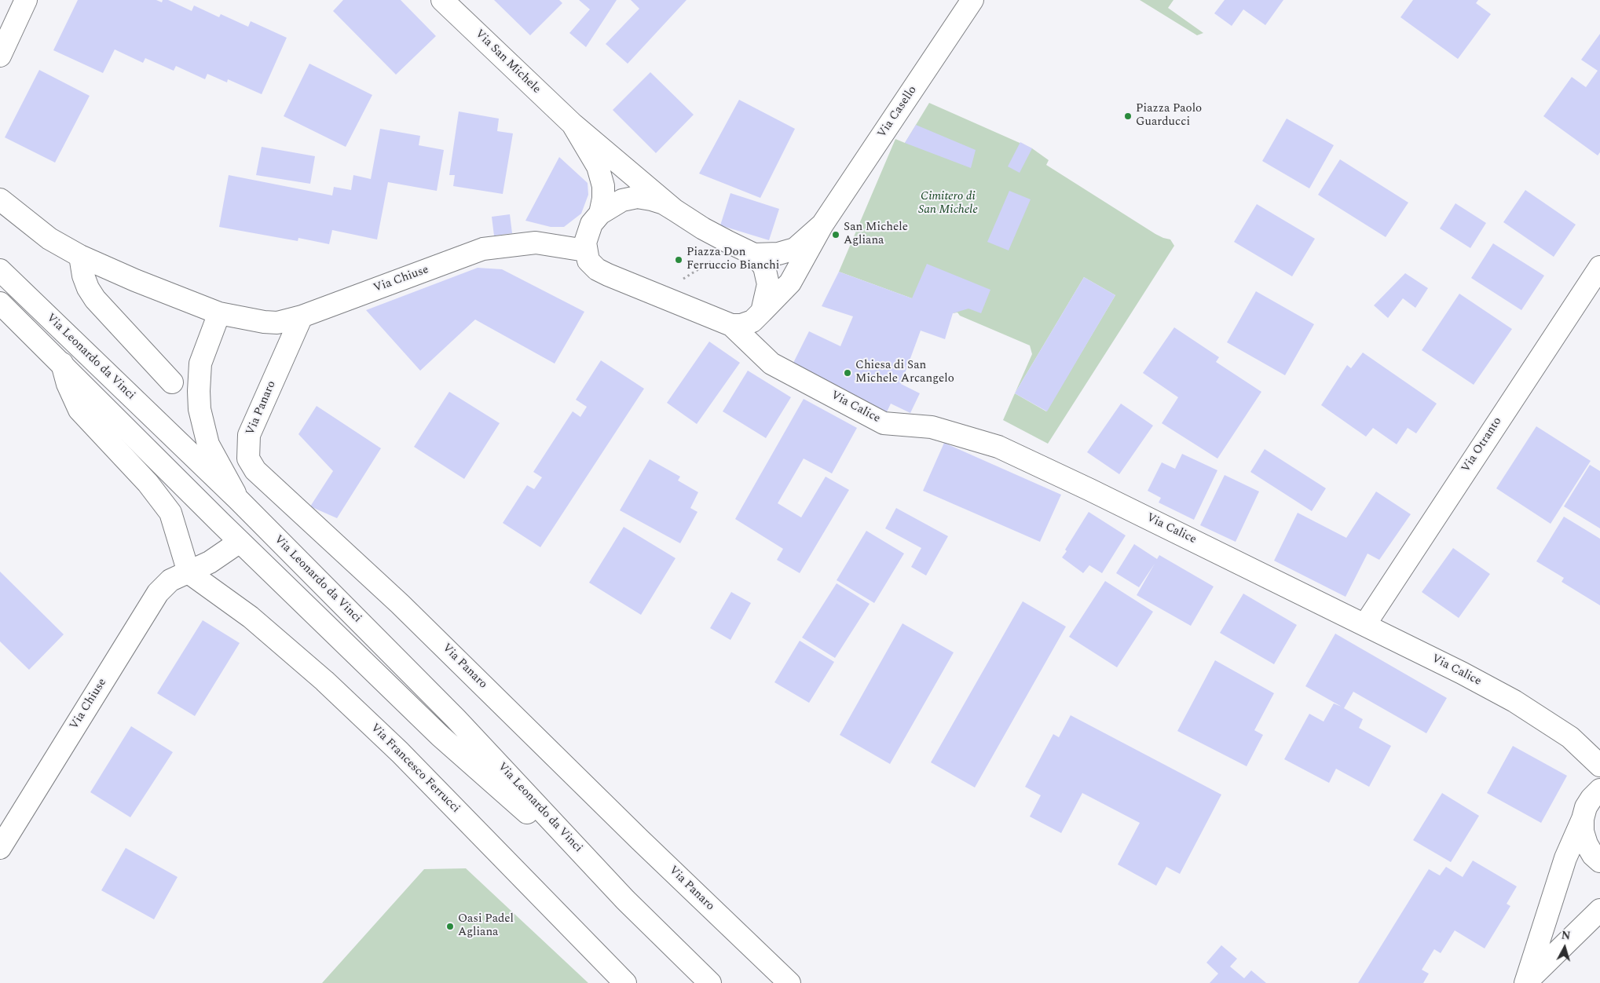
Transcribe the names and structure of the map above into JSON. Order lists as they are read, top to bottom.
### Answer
{
  "streets": {
    "street": [
      "Via San Michele",
      "Via Casello",
      "Via Chiuse",
      "Via Leonardo da Vinci",
      "Via Calice",
      "Via Panaro",
      "Via Otranto",
      "Via Francesco Ferrucci"
    ]
  },
  "crossings": [
    ["Via Chiuse", "Via Leonardo da Vinci"],
    ["Via Chiuse", "Via Panaro"],
    ["Via Chiuse", "Via Francesco Ferrucci"],
    ["Via Calice", "Via Otranto"]
  ],
  "parks": ["Cimitero di San Michele"],
  "places": [
    "Piazza Paolo Guarducci",
    "San Michele Agliana",
    "Piazza Don Ferruccio Bianchi",
    "Chiesa di San Michele Arcangelo",
    "Oasi Padel Agliana"
  ],
  "north": "top"
}
